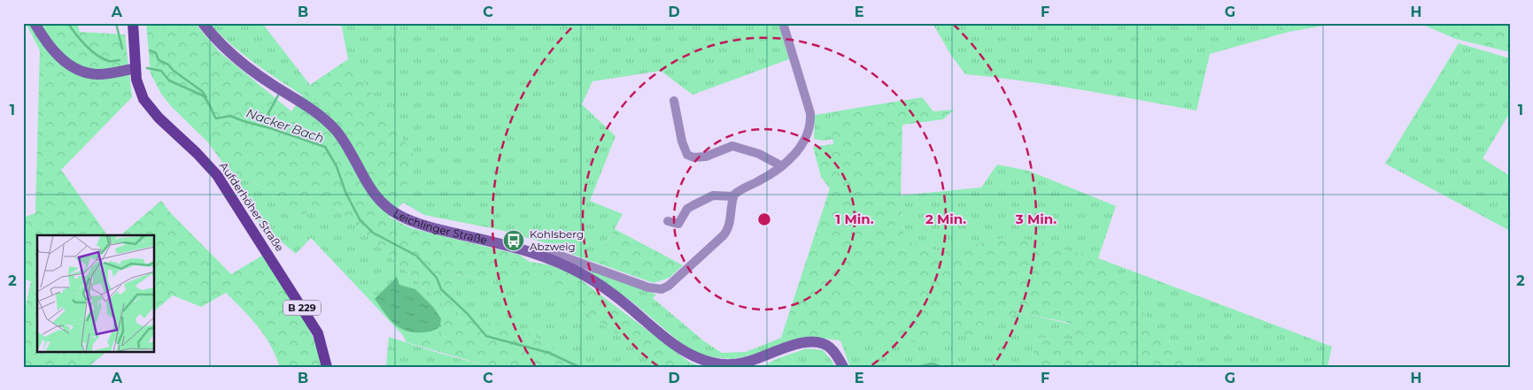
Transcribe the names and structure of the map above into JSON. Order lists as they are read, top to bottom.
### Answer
{
  "streets": {
    "main road": ["Aufderhöher Straße", "Leichlinger Straße", "B 229"]
  },
  "water": ["Nacker Bach"],
  "places": {
    "bus stop": ["Kohlsberg Abzweig"]
  },
  "grid": {
    "columns": [
      "A",
      "B",
      "C",
      "D",
      "E",
      "F",
      "G",
      "H"
    ],
    "rows": ["1", "2"]
  },
  "rings": ["1 Min.", "2 Min.", "3 Min."]
}
